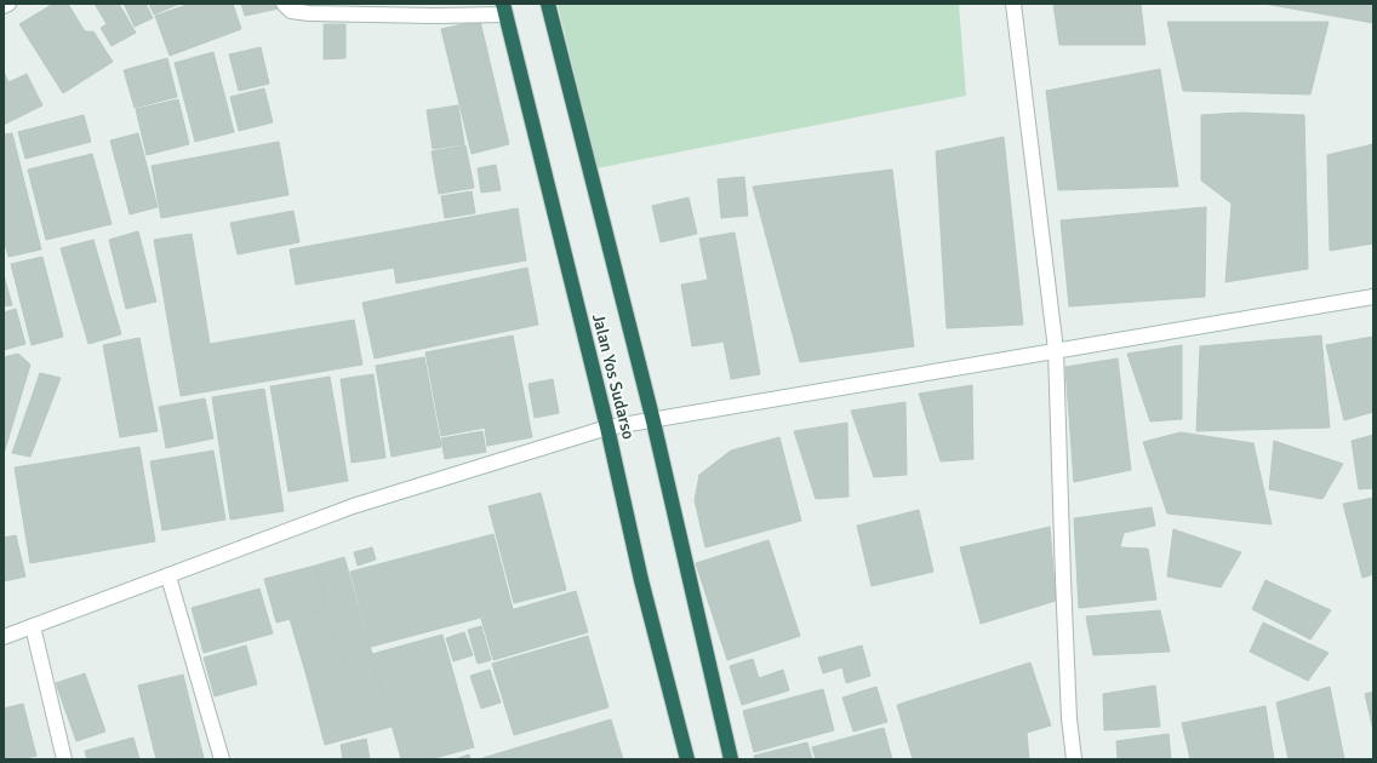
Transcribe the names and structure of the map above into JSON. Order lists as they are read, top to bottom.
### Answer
{
  "streets": {
    "highway": ["Jalan Yos Sudarso"]
  }
}
